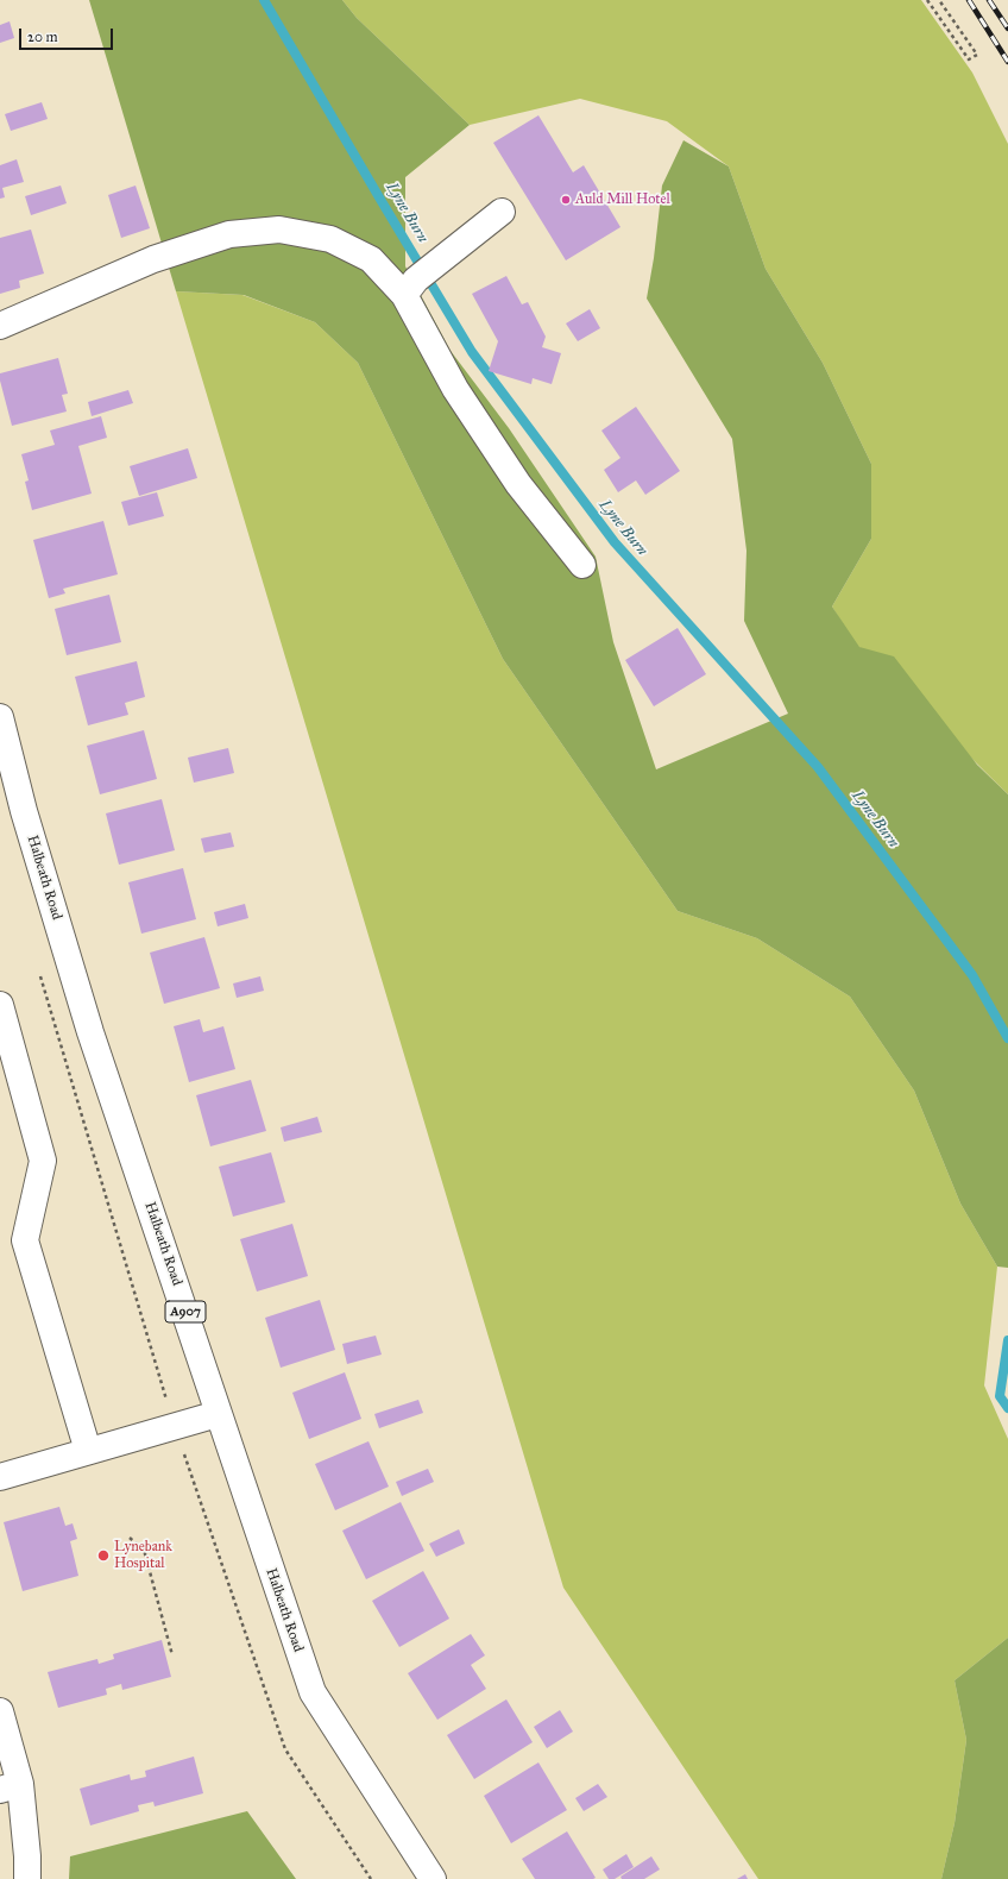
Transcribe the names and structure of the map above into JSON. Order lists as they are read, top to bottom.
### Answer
{
  "streets": {
    "main road": ["Halbeath Road", "A907"]
  },
  "water": ["Lyne Burn"],
  "places": ["Auld Mill Hotel", "Lynebank Hospital"],
  "scale_bar": "20 m"
}
